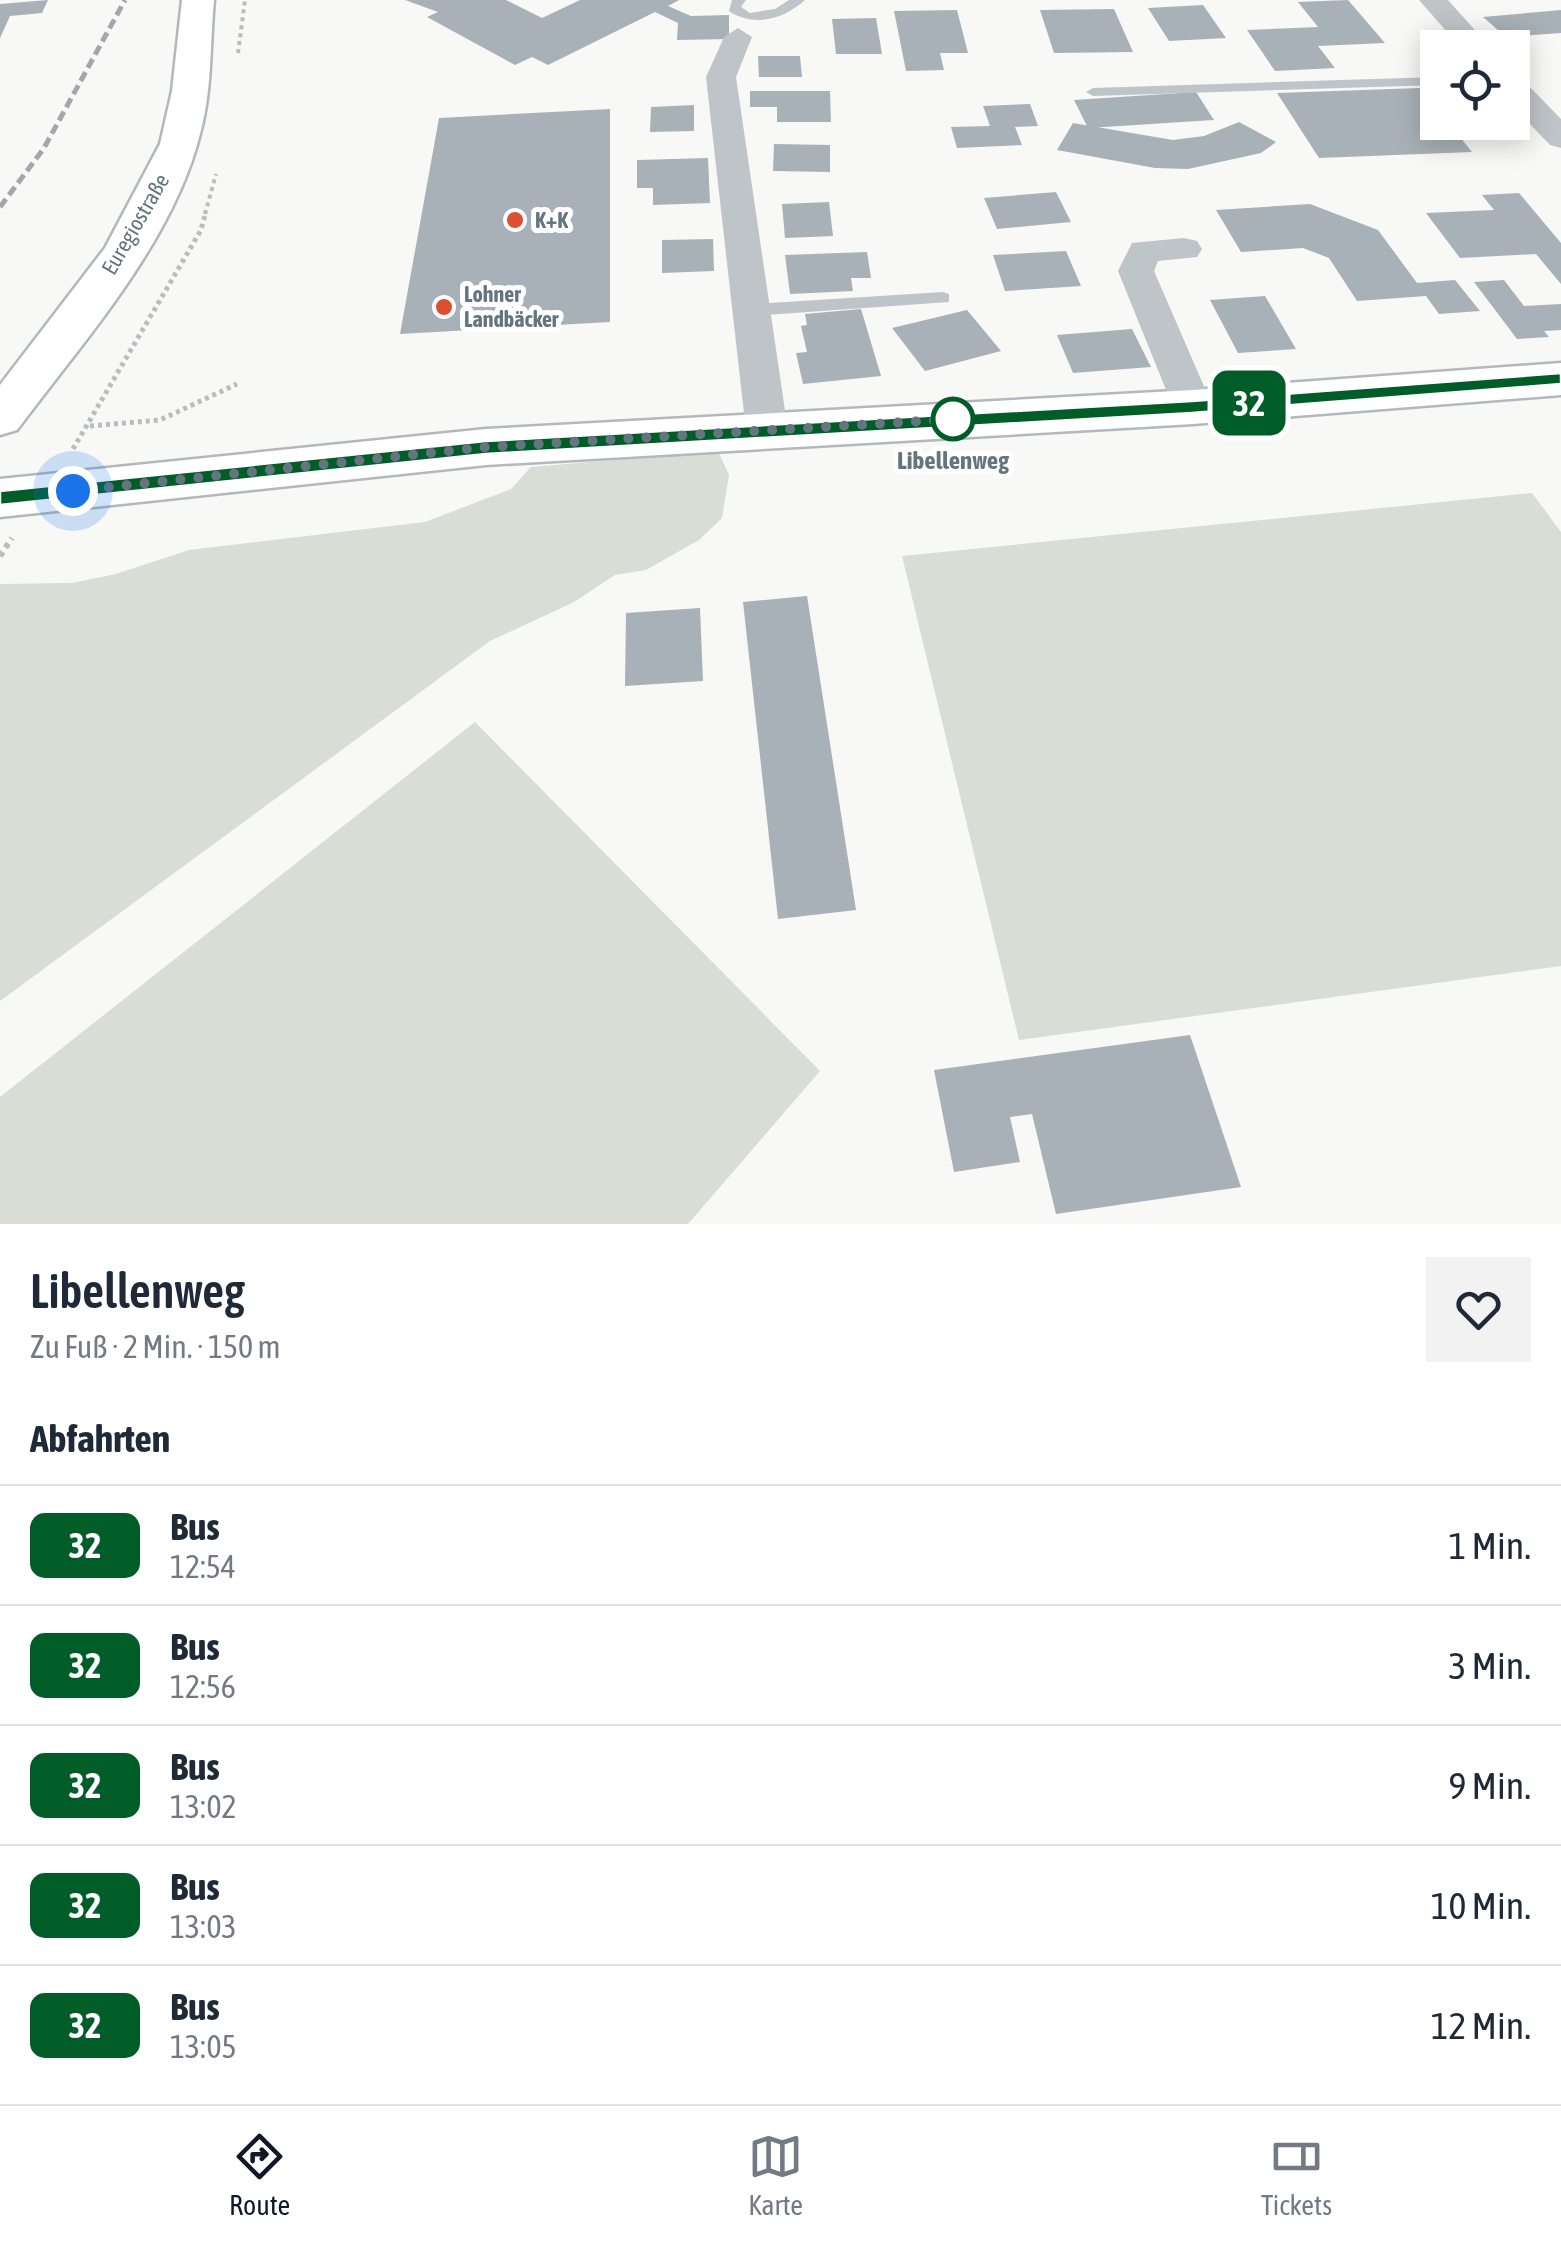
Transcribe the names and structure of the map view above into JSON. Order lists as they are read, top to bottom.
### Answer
{
  "streets": {
    "street": ["Euregiostraße"]
  },
  "places": ["K+K", "Lohner Landbäcker", "Libellenweg"],
  "lines": ["bus line 32"],
  "page": {
    "on_map": "32",
    "heading": [
      ["Libellenweg", "Zu Fuß · 2 Min. · 150 m"],
      "Abfahrten"
    ],
    "list": [
      {
        "mark": "32",
        "name": "Bus",
        "note": "12:54",
        "value": "1 Min."
      },
      {
        "mark": "32",
        "name": "Bus",
        "note": "12:56",
        "value": "3 Min."
      },
      {
        "mark": "32",
        "name": "Bus",
        "note": "13:02",
        "value": "9 Min."
      },
      {
        "mark": "32",
        "name": "Bus",
        "note": "13:03",
        "value": "10 Min."
      },
      {
        "mark": "32",
        "name": "Bus",
        "note": "13:05",
        "value": "12 Min."
      }
    ],
    "tabs": ["Route", "Karte", "Tickets"]
  }
}
